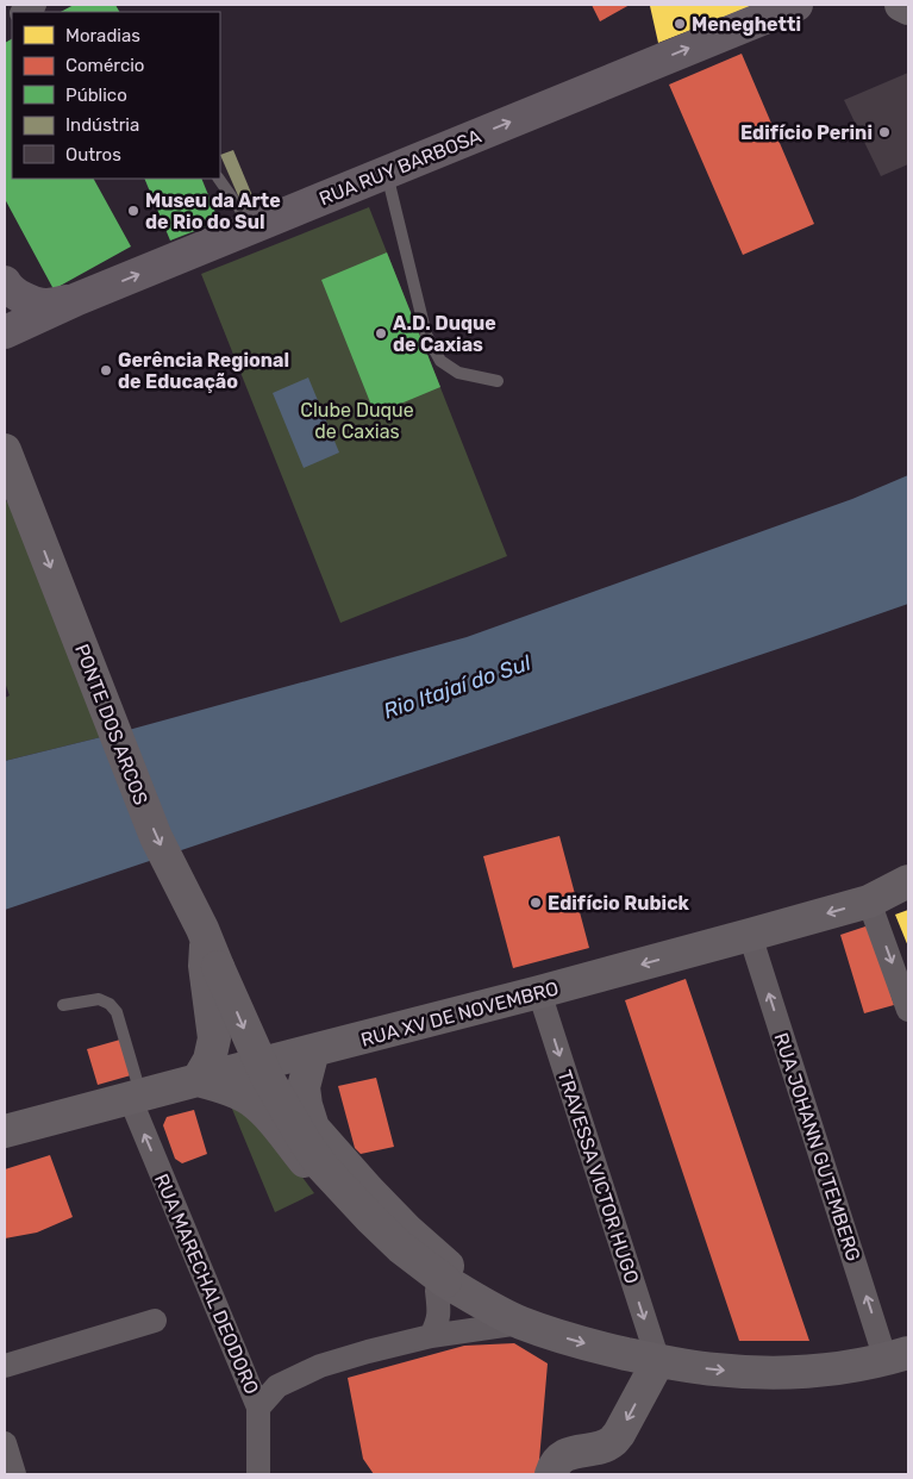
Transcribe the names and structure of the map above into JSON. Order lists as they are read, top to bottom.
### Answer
{
  "streets": {
    "main road": ["RUA RUY BARBOSA", "PONTE DOS ARCOS", "RUA XV DE NOVEMBRO"],
    "street": ["RUA JOHANN GUTEMBERG", "TRAVESSA VICTOR HUGO", "RUA MARECHAL DEODORO"]
  },
  "crossings": [
    ["RUA XV DE NOVEMBRO", "RUA JOHANN GUTEMBERG"],
    ["RUA XV DE NOVEMBRO", "TRAVESSA VICTOR HUGO"],
    ["RUA XV DE NOVEMBRO", "RUA MARECHAL DEODORO"]
  ],
  "one_way": [
    "RUA RUY BARBOSA",
    "RUA XV DE NOVEMBRO",
    "RUA JOHANN GUTEMBERG",
    "TRAVESSA VICTOR HUGO",
    "RUA MARECHAL DEODORO"
  ],
  "water": ["Rio Itajaí do Sul"],
  "parks": ["Clube Duque de Caxias"],
  "places": [
    "Meneghetti",
    "Edifício Perini",
    "Museu da Arte de Rio do Sul",
    "A.D. Duque de Caxias",
    "Gerência Regional de Educação",
    "Edifício Rubick"
  ],
  "legend": [
    "Moradias",
    "Comércio",
    "Público",
    "Indústria",
    "Outros"
  ]
}
